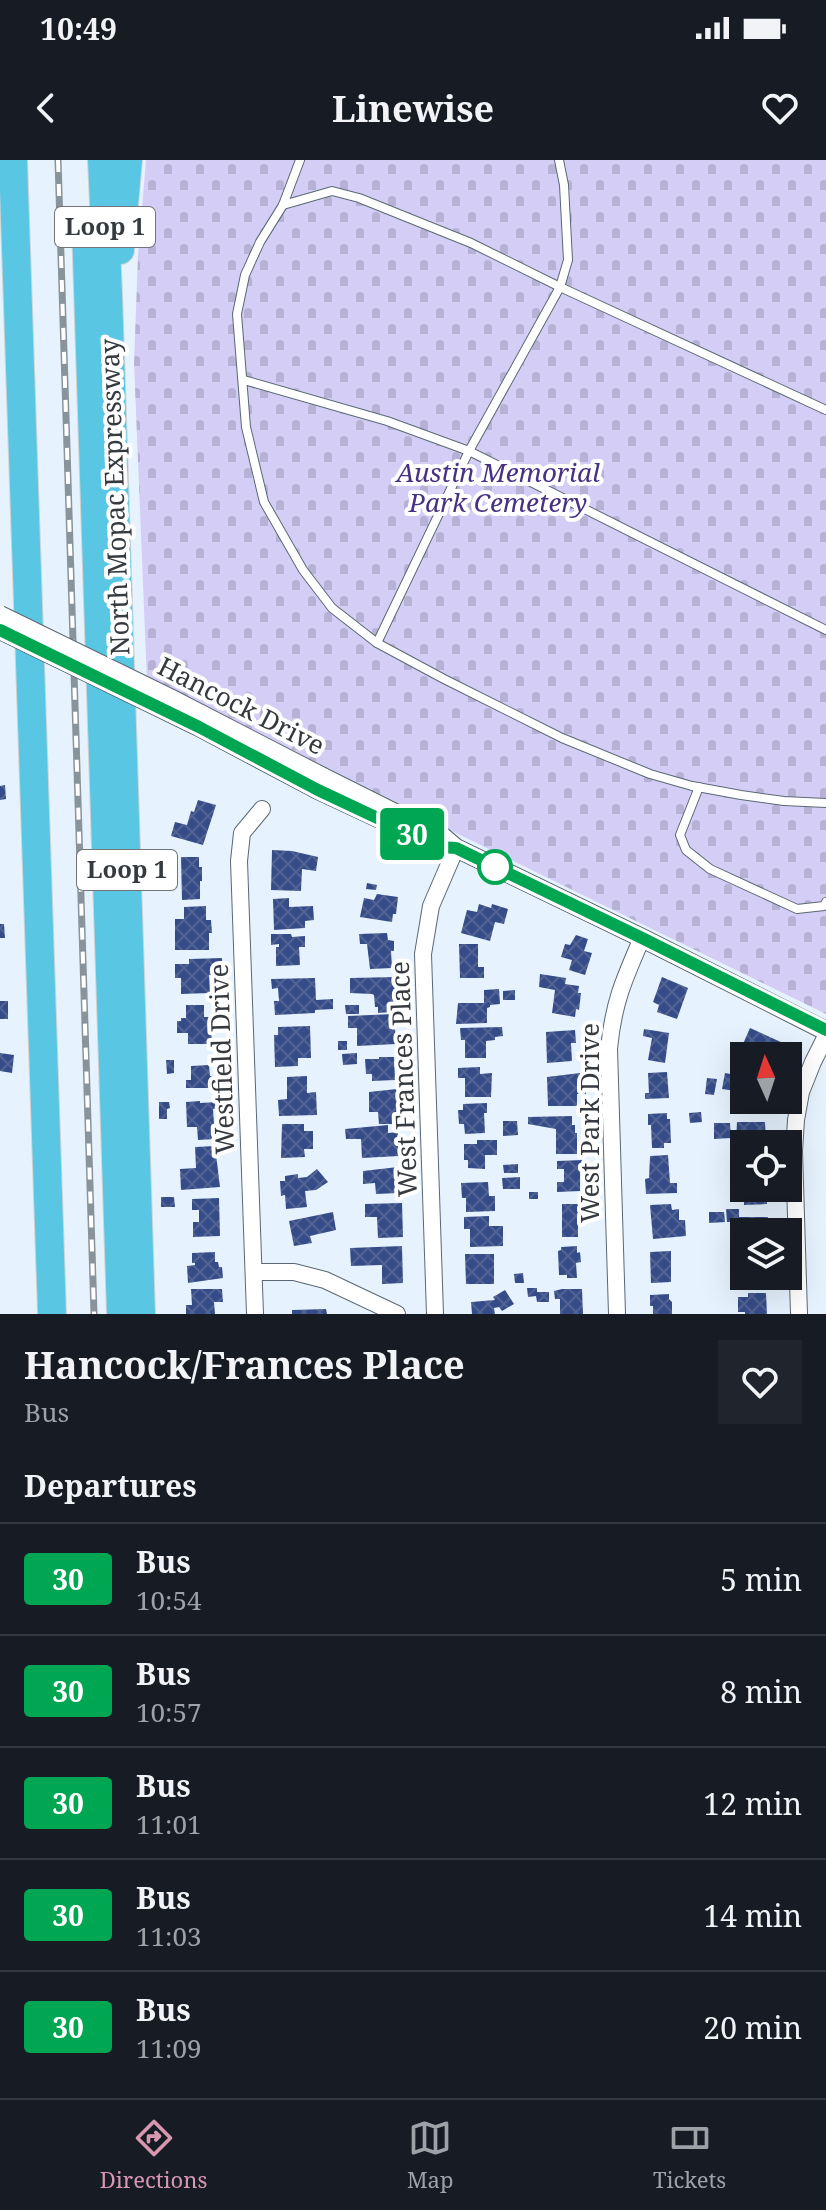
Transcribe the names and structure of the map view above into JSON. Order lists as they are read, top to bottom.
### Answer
{
  "streets": {
    "highway": ["Loop 1", "North Mopac Expressway"],
    "street": [
      "Hancock Drive",
      "Westfield Drive",
      "West Frances Place",
      "West Park Drive"
    ]
  },
  "crossings": [
    ["Hancock Drive", "West Frances Place"],
    ["Hancock Drive", "West Park Drive"]
  ],
  "parks": ["Austin Memorial Park Cemetery"],
  "lines": ["bus line 30"],
  "north": "top",
  "page": {
    "status": "10:49",
    "header": "Linewise",
    "on_map": "30",
    "heading": [
      ["Hancock/Frances Place", "Bus"],
      "Departures"
    ],
    "list": [
      {
        "mark": "30",
        "name": "Bus",
        "note": "10:54",
        "value": "5 min"
      },
      {
        "mark": "30",
        "name": "Bus",
        "note": "10:57",
        "value": "8 min"
      },
      {
        "mark": "30",
        "name": "Bus",
        "note": "11:01",
        "value": "12 min"
      },
      {
        "mark": "30",
        "name": "Bus",
        "note": "11:03",
        "value": "14 min"
      },
      {
        "mark": "30",
        "name": "Bus",
        "note": "11:09",
        "value": "20 min"
      }
    ],
    "tabs": ["Directions", "Map", "Tickets"]
  }
}
